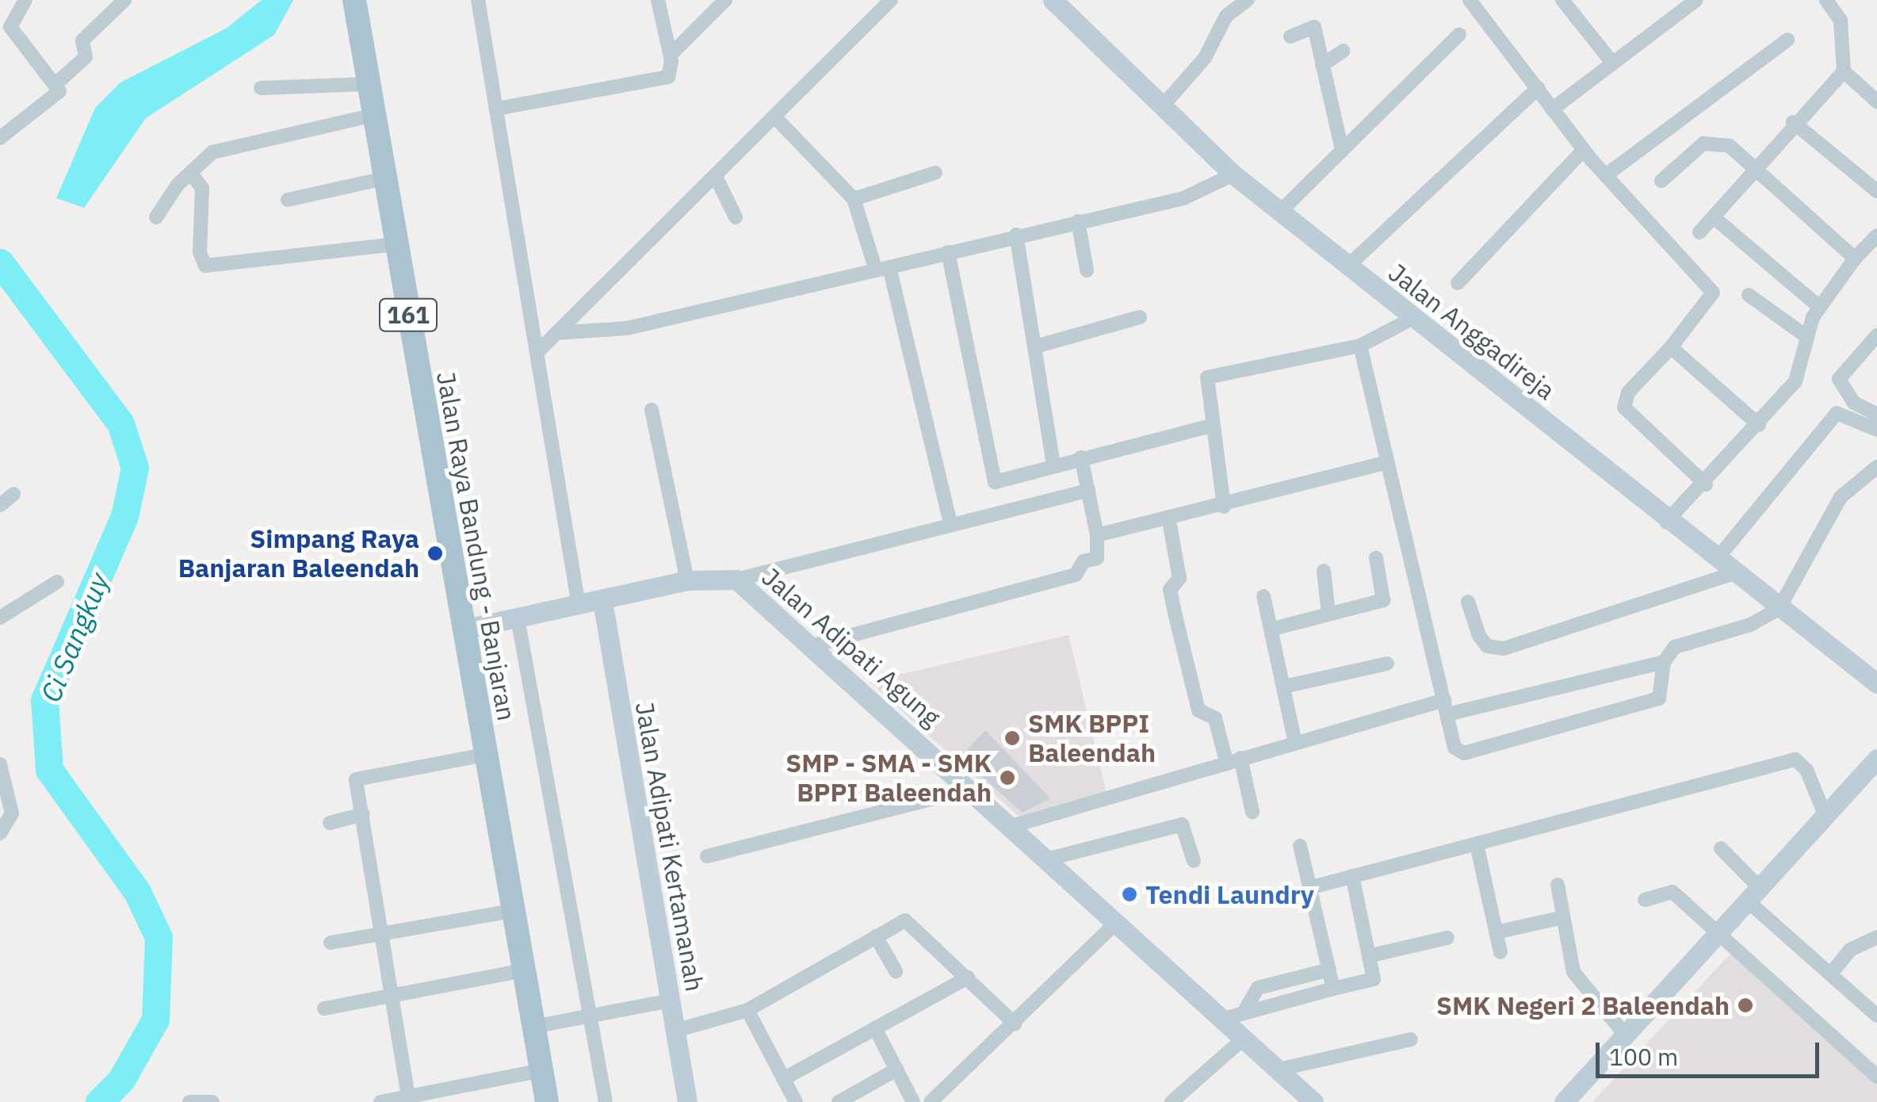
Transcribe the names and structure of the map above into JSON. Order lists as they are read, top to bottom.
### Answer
{
  "streets": {
    "main road": [
      "161",
      "Jalan Anggadireja",
      "Jalan Raya Bandung - Banjaran",
      "Jalan Adipati Agung",
      "Jalan Adipati Kertamanah"
    ]
  },
  "crossings": [
    ["Jalan Raya Bandung - Banjaran", "Jalan Adipati Agung"],
    ["Jalan Adipati Agung", "Jalan Adipati Kertamanah"]
  ],
  "water": ["Ci Sangkuy"],
  "places": [
    "Simpang Raya Banjaran Baleendah",
    "SMK BPPI Baleendah",
    "SMP - SMA - SMK BPPI Baleendah",
    "Tendi Laundry",
    "SMK Negeri 2 Baleendah"
  ],
  "scale_bar": "100 m"
}
